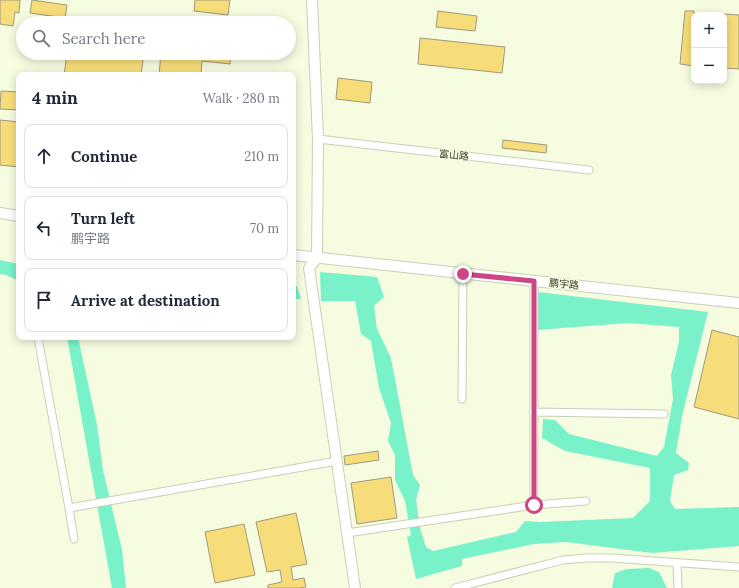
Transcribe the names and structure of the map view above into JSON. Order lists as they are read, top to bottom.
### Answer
{
  "streets": {
    "street": ["富山路", "鹏宇路"]
  },
  "page": {
    "map_buttons": ["+", "−"],
    "search": "Search here",
    "heading": ["4 min", "Walk · 280 m"],
    "list": [
      ["Continue", "210 m"],
      ["Turn left", "鹏宇路", "70 m"],
      "Arrive at destination"
    ]
  }
}
